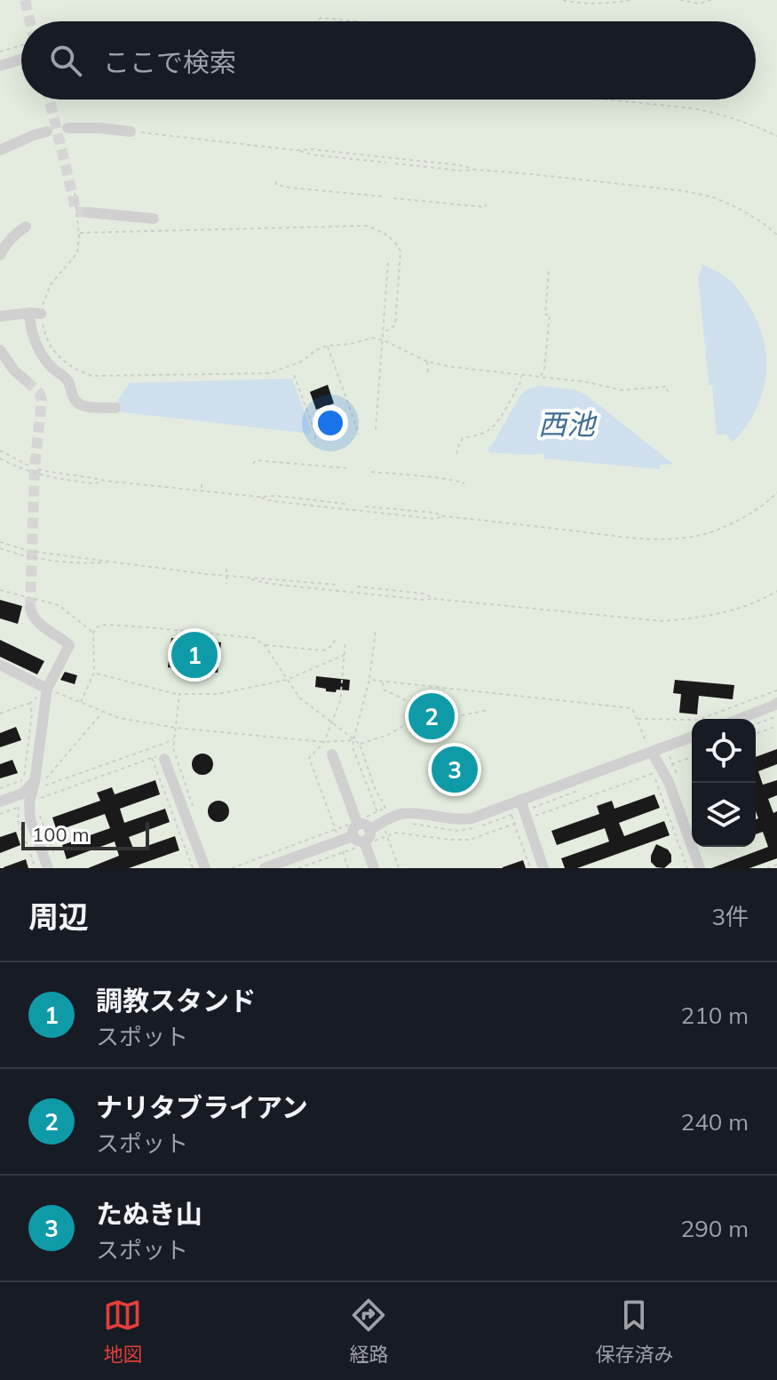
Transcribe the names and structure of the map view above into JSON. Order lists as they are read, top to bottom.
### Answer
{
  "water": ["西池"],
  "scale_bar": "100 m",
  "page": {
    "search": "ここで検索",
    "pins": ["1", "2", "3"],
    "scale": "100 m",
    "heading": ["周辺", "3件"],
    "list": [
      {
        "mark": "1",
        "name": "調教スタンド",
        "note": "スポット",
        "value": "210 m"
      },
      {
        "mark": "2",
        "name": "ナリタブライアン",
        "note": "スポット",
        "value": "240 m"
      },
      {
        "mark": "3",
        "name": "たぬき山",
        "note": "スポット",
        "value": "290 m"
      }
    ],
    "nav": ["地図", "経路", "保存済み"]
  }
}
